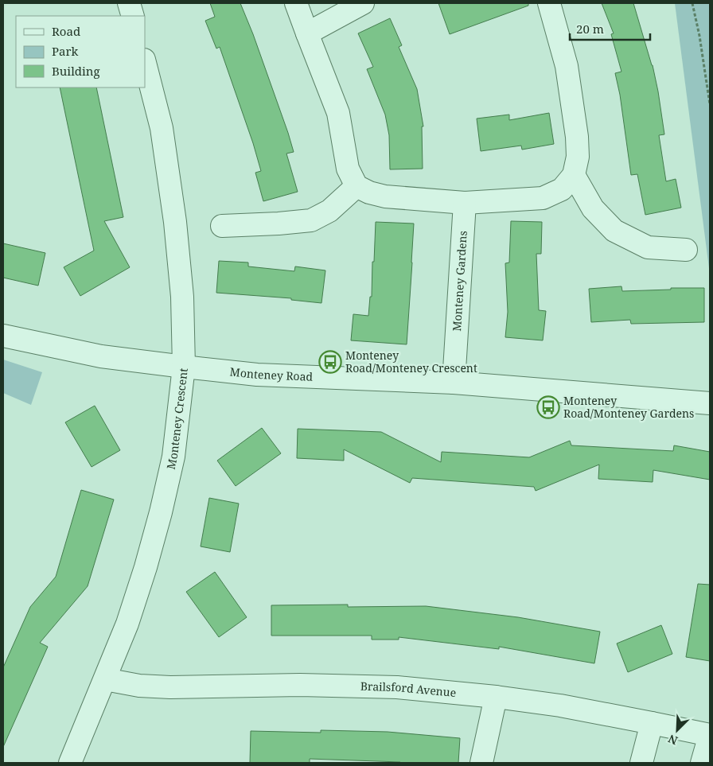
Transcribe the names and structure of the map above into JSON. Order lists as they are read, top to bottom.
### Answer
{
  "streets": {
    "street": [
      "Monteney Gardens",
      "Monteney Road",
      "Monteney Crescent",
      "Brailsford Avenue"
    ]
  },
  "crossings": [
    ["Monteney Gardens", "Monteney Road"],
    ["Monteney Road", "Monteney Crescent"],
    ["Monteney Crescent", "Brailsford Avenue"]
  ],
  "places": {
    "bus stop": ["Monteney Road/Monteney Crescent", "Monteney Road/Monteney Gardens"]
  },
  "legend": ["Road", "Park", "Building"],
  "scale_bar": "20 m",
  "north": "bottom left"
}
